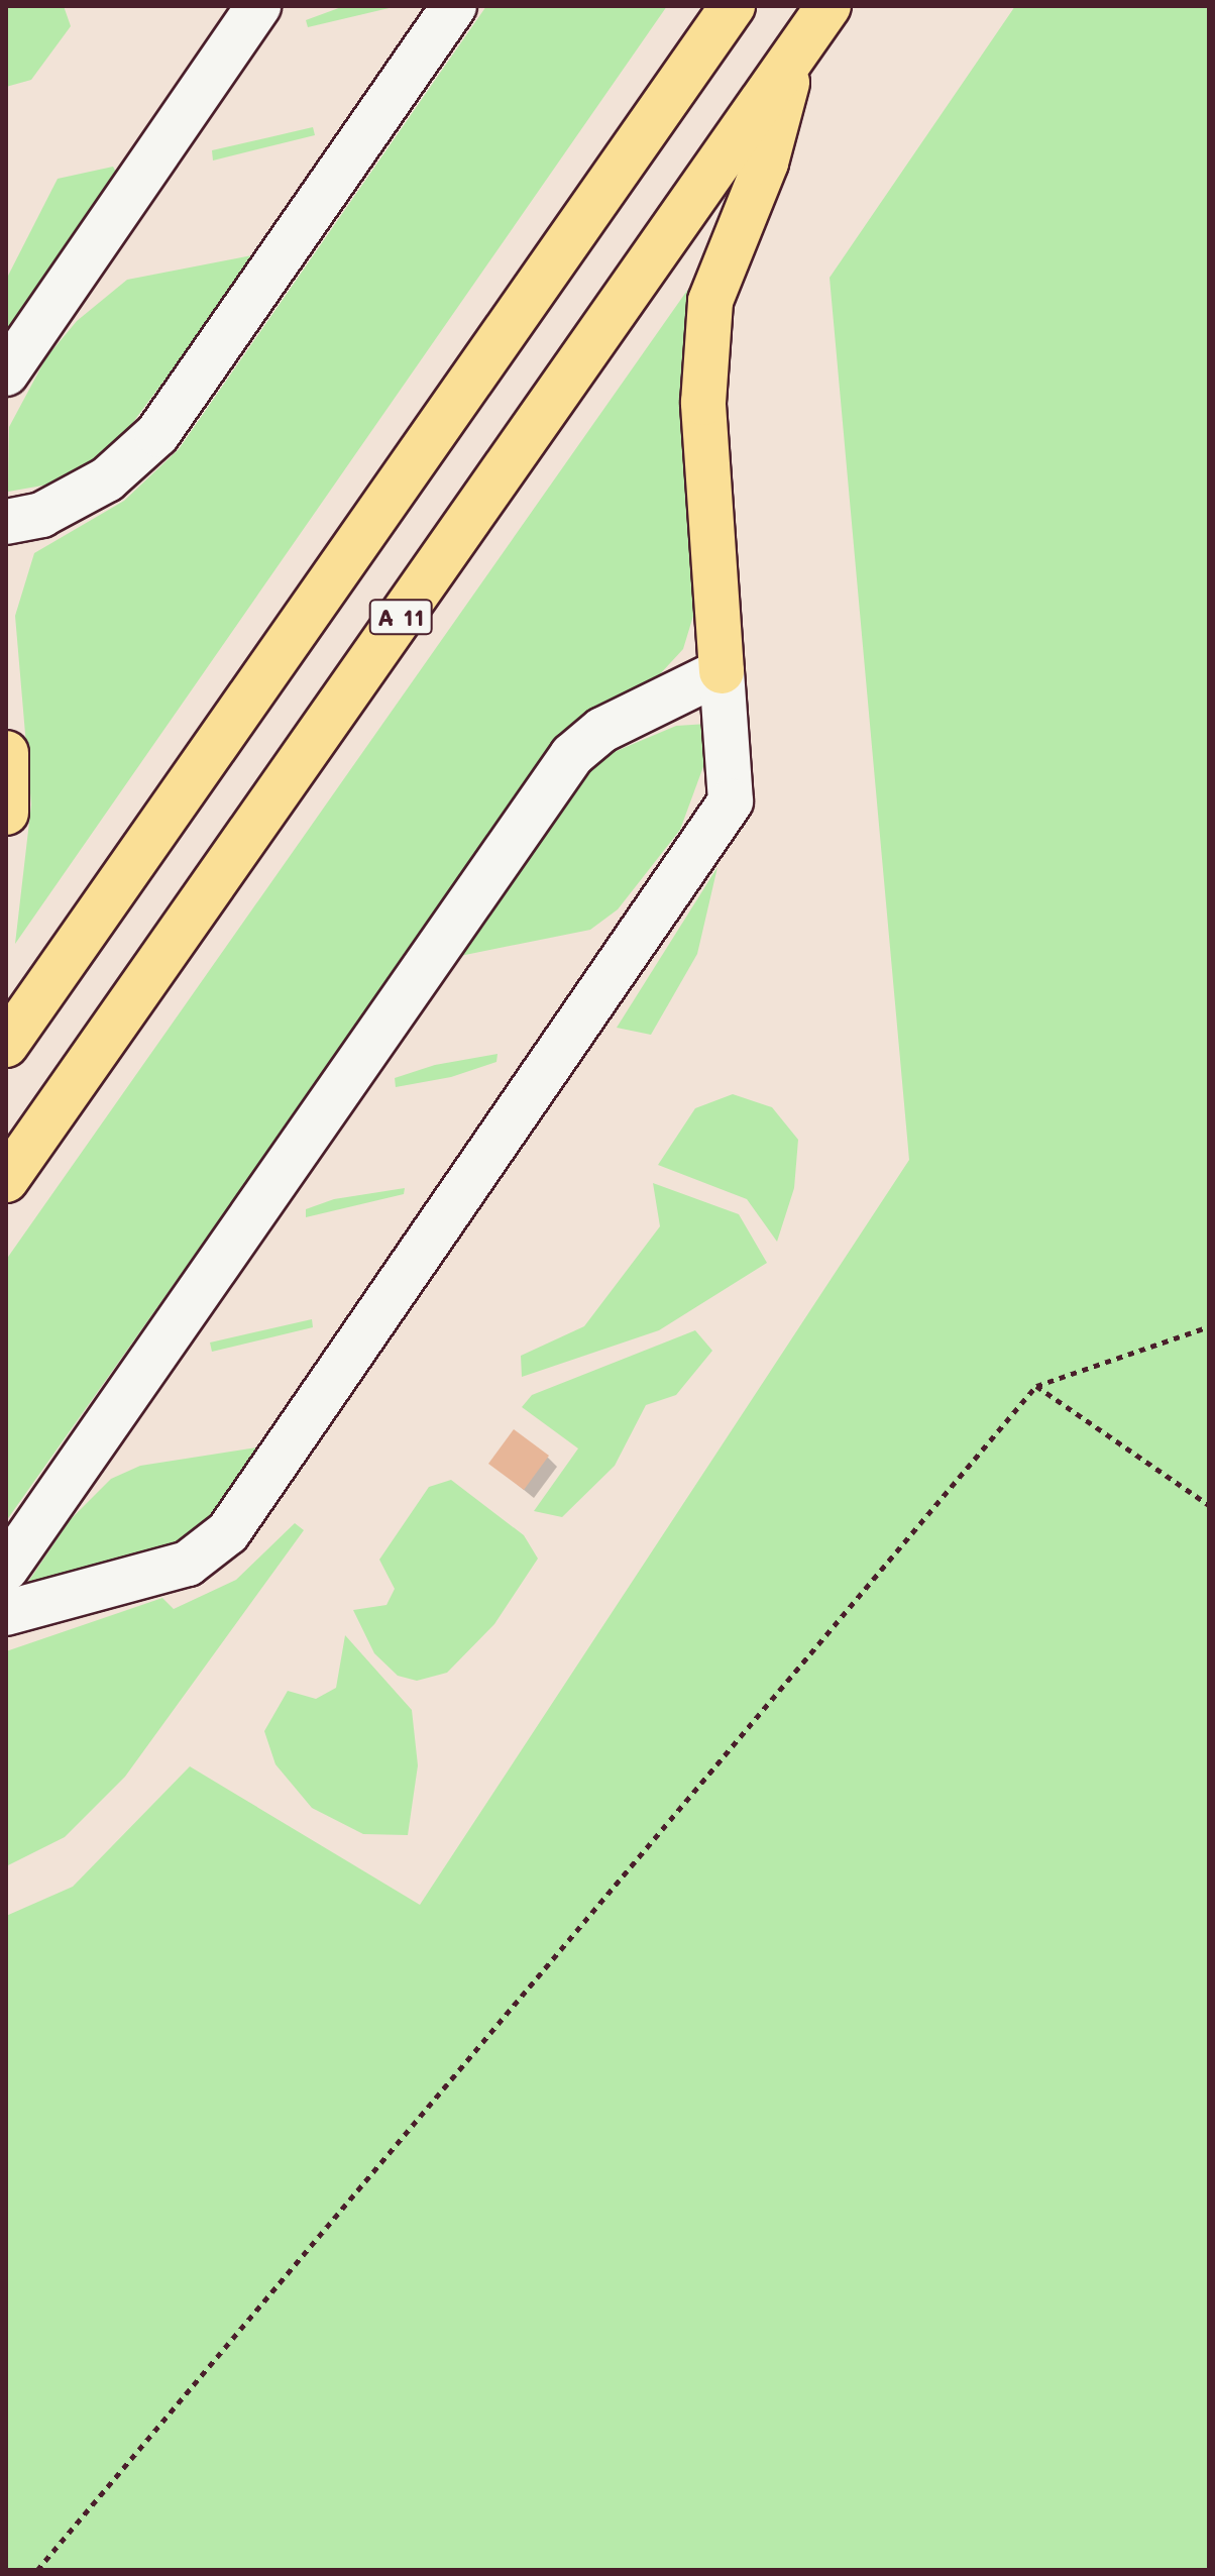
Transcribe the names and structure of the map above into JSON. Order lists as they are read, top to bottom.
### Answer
{
  "streets": {
    "highway": ["A 11"]
  }
}
